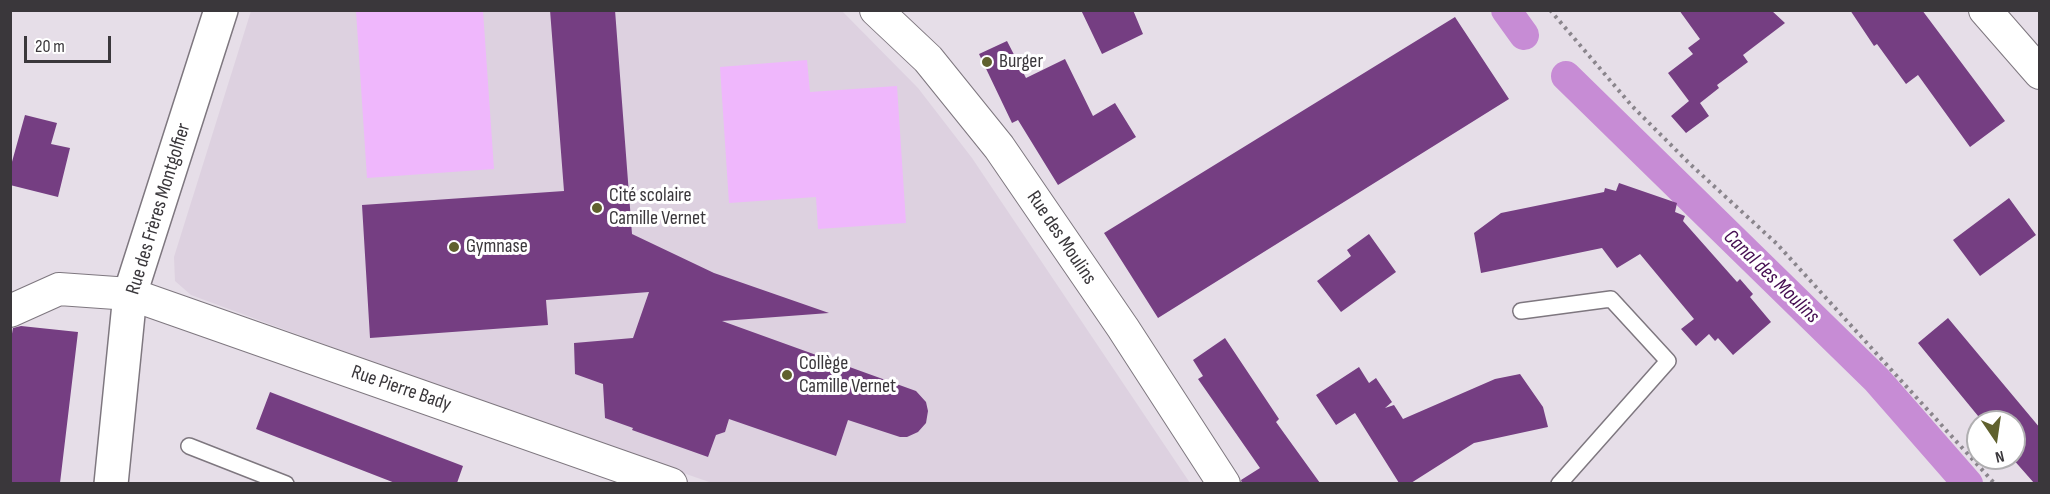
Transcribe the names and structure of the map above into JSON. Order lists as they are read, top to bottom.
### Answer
{
  "streets": {
    "street": ["Rue des Frères Montgolfier", "Rue des Moulins", "Rue Pierre Bady"]
  },
  "crossings": [
    ["Rue des Frères Montgolfier", "Rue Pierre Bady"]
  ],
  "water": ["Canal des Moulins"],
  "places": [
    "Burger",
    "Cité scolaire Camille Vernet",
    "Gymnase",
    "Collège Camille Vernet"
  ],
  "scale_bar": "20 m",
  "north": "bottom"
}
